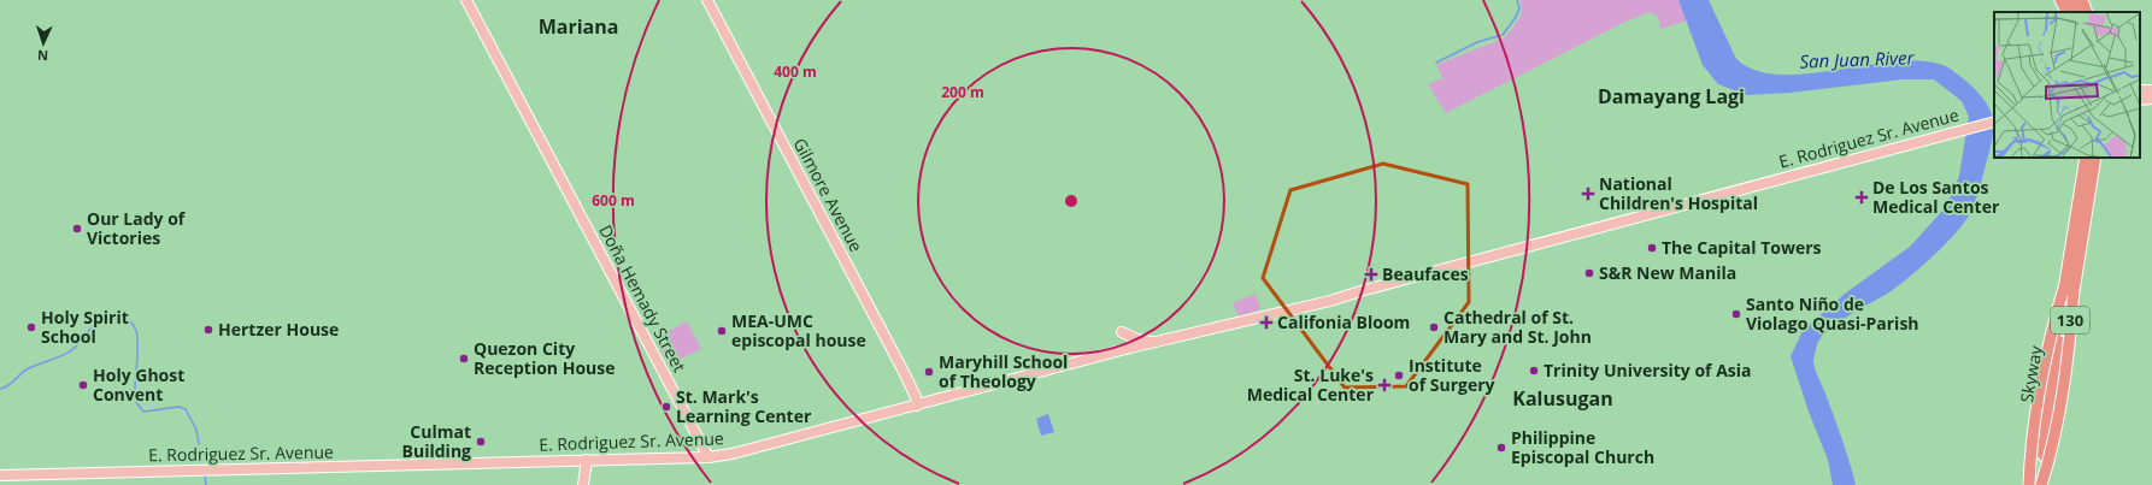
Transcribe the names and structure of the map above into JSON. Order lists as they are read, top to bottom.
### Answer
{
  "streets": {
    "main road": [
      "E. Rodriguez Sr. Avenue",
      "Gilmore Avenue",
      "Doña Hemady Street",
      "130"
    ]
  },
  "crossings": [
    ["E. Rodriguez Sr. Avenue", "Gilmore Avenue"],
    ["E. Rodriguez Sr. Avenue", "Doña Hemady Street"]
  ],
  "districts": ["Mariana", "Damayang Lagi", "Kalusugan"],
  "water": ["San Juan River"],
  "places": {
    "health": [
      "National Children's Hospital",
      "De Los Santos Medical Center",
      "Beaufaces",
      "Califonia Bloom",
      "St. Luke's Medical Center"
    ],
    "other": [
      "Our Lady of Victories",
      "The Capital Towers",
      "S&R New Manila",
      "Santo Niño de Violago Quasi-Parish",
      "Holy Spirit School",
      "Cathedral of St. Mary and St. John",
      "Hertzer House",
      "MEA-UMC episcopal house",
      "Quezon City Reception House",
      "Trinity University of Asia",
      "Maryhill School of Theology",
      "Institute of Surgery",
      "Holy Ghost Convent",
      "St. Mark's Learning Center",
      "Culmat Building",
      "Philippine Episcopal Church"
    ]
  },
  "north": "bottom",
  "rings": ["400 m", "200 m", "600 m"]
}
